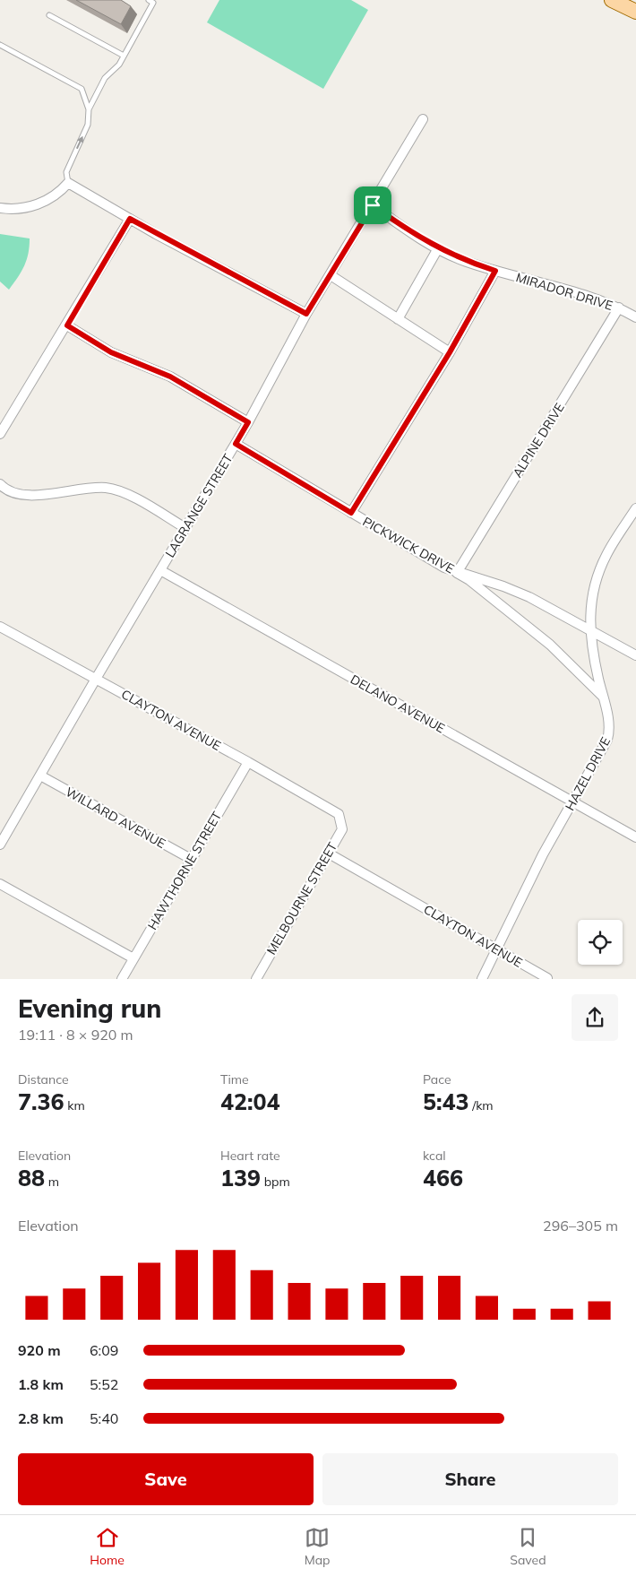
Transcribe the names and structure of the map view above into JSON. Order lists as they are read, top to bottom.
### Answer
{
  "streets": {
    "street": [
      "MIRADOR DRIVE",
      "ALPINE DRIVE",
      "LAGRANGE STREET",
      "PICKWICK DRIVE",
      "DELANO AVENUE",
      "CLAYTON AVENUE",
      "HAZEL DRIVE",
      "WILLARD AVENUE",
      "HAWTHORNE STREET",
      "MELBOURNE STREET"
    ]
  },
  "crossings": [
    ["MIRADOR DRIVE", "ALPINE DRIVE"],
    ["MIRADOR DRIVE", "LAGRANGE STREET"],
    ["ALPINE DRIVE", "PICKWICK DRIVE"],
    ["LAGRANGE STREET", "PICKWICK DRIVE"],
    ["LAGRANGE STREET", "DELANO AVENUE"],
    ["LAGRANGE STREET", "CLAYTON AVENUE"],
    ["LAGRANGE STREET", "WILLARD AVENUE"],
    ["PICKWICK DRIVE", "HAZEL DRIVE"],
    ["DELANO AVENUE", "HAZEL DRIVE"],
    ["CLAYTON AVENUE", "HAZEL DRIVE"],
    ["CLAYTON AVENUE", "HAWTHORNE STREET"],
    ["CLAYTON AVENUE", "MELBOURNE STREET"],
    ["WILLARD AVENUE", "HAWTHORNE STREET"]
  ],
  "page": {
    "heading": ["Evening run", "19:11 · 8 × 920 m"],
    "stats": [
      ["Distance", "7.36 km"],
      ["Time", "42:04"],
      ["Pace", "5:43 /km"],
      ["Elevation", "88 m"],
      ["Heart rate", "139 bpm"],
      ["kcal", "466"]
    ],
    "chart": ["Elevation", "296–305 m"],
    "list": [
      {
        "name": "920 m",
        "note": "6:09"
      },
      {
        "name": "1.8 km",
        "note": "5:52"
      },
      {
        "name": "2.8 km",
        "note": "5:40"
      }
    ],
    "buttons": ["Save", "Share"],
    "tabs": ["Home", "Map", "Saved"]
  }
}
